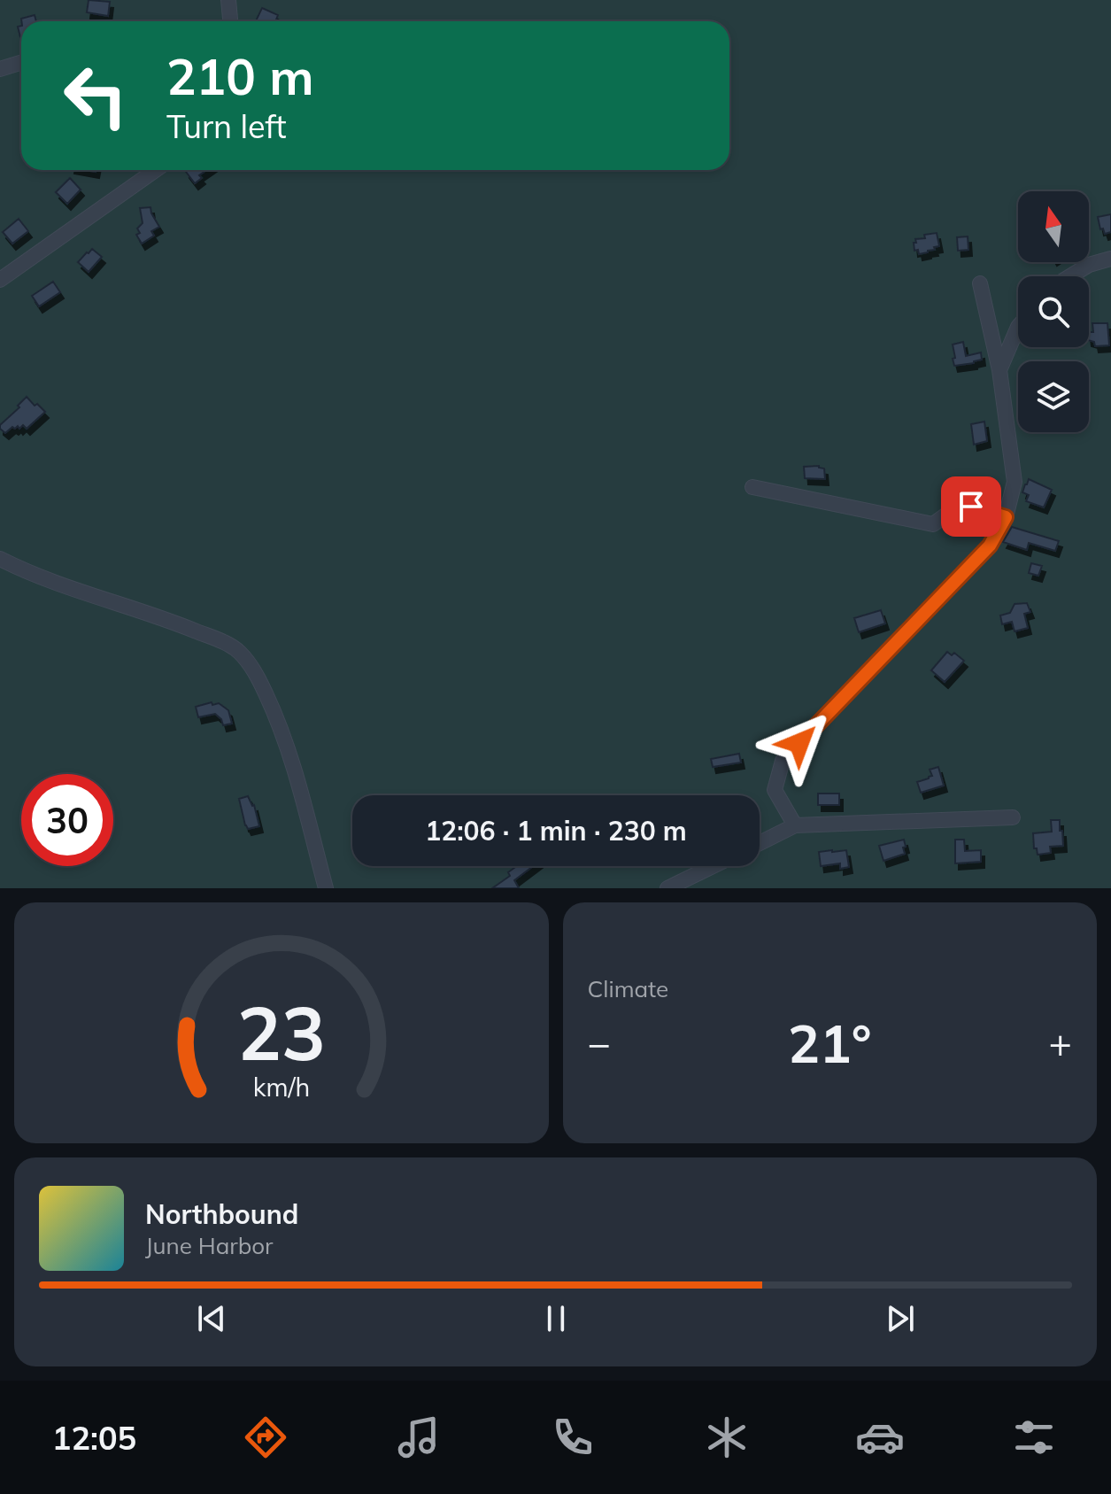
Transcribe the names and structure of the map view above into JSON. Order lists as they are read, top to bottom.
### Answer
{
  "north": "top",
  "page": {
    "turn": ["210 m", "Turn left"],
    "limit": "30",
    "trip": "12:06 · 1 min · 230 m",
    "tile": "Climate",
    "heat": ["−", "21°", "+"],
    "song": ["Northbound", "June Harbor"],
    "tabs": "12:05",
    "gauge": ["23", "km/h"]
  }
}
